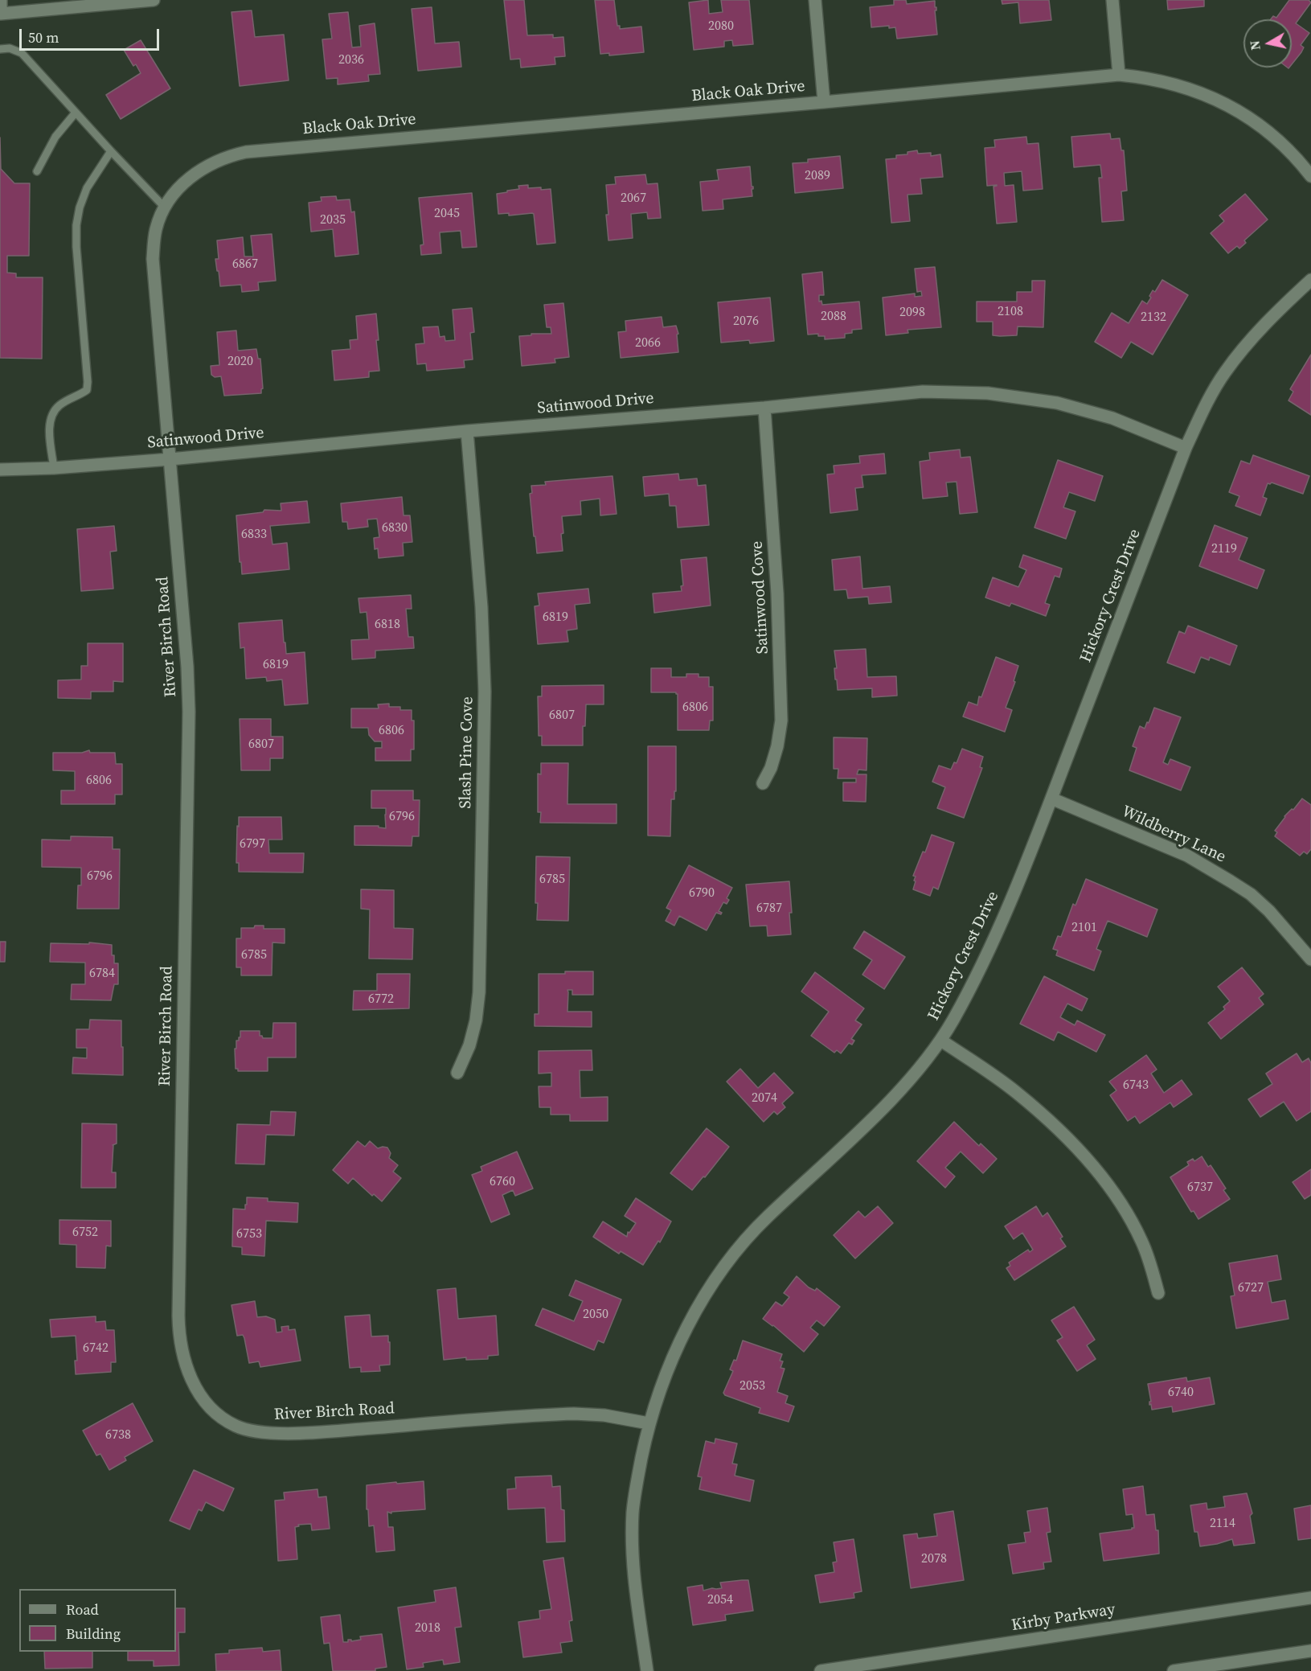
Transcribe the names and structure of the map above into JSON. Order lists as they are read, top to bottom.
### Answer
{
  "streets": {
    "street": [
      "Black Oak Drive",
      "Satinwood Drive",
      "Hickory Crest Drive",
      "Satinwood Cove",
      "River Birch Road",
      "Slash Pine Cove",
      "Wildberry Lane",
      "Kirby Parkway"
    ]
  },
  "crossings": [
    ["Black Oak Drive", "River Birch Road"],
    ["Satinwood Drive", "Hickory Crest Drive"],
    ["Satinwood Drive", "Satinwood Cove"],
    ["Satinwood Drive", "River Birch Road"],
    ["Satinwood Drive", "Slash Pine Cove"],
    ["Hickory Crest Drive", "River Birch Road"],
    ["Hickory Crest Drive", "Wildberry Lane"]
  ],
  "house_numbers": [
    "2080",
    "2036",
    "2089",
    "2067",
    "2045",
    "2035",
    "6867",
    "2108",
    "2098",
    "2088",
    "2132",
    "2076",
    "2066",
    "2020",
    "6830",
    "6833",
    "2119",
    "6819",
    "6818",
    "6819",
    "6806",
    "6807",
    "6806",
    "6807",
    "6806",
    "6796",
    "6797",
    "6796",
    "6785",
    "6790",
    "6787",
    "2101",
    "6785",
    "6784",
    "6772",
    "6743",
    "2074",
    "6760",
    "6737",
    "6752",
    "6753",
    "6727",
    "2050",
    "6742",
    "2053",
    "6740",
    "6738",
    "2114",
    "2078",
    "2054",
    "2018"
  ],
  "legend": ["Road", "Building"],
  "scale_bar": "50 m",
  "north": "left"
}
